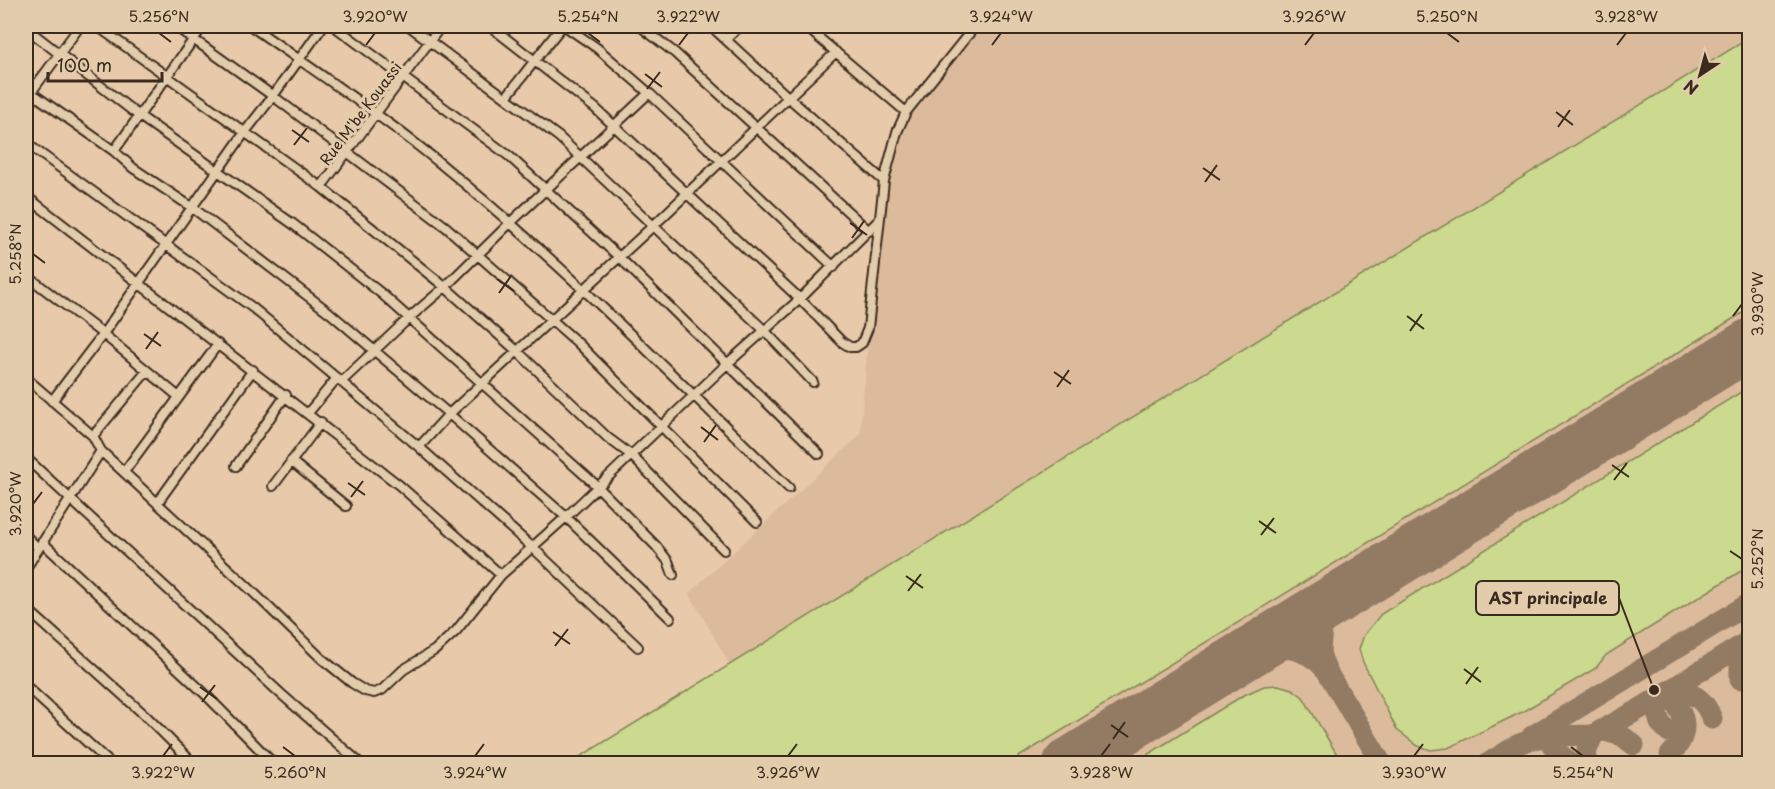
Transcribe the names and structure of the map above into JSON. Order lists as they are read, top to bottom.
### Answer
{
  "streets": {
    "street": ["Rue M'be Kouassi"]
  },
  "places": ["AST principale"],
  "scale_bar": "100 m",
  "north": "bottom left",
  "coordinates": [
    "5.256°N",
    "3.920°W",
    "5.254°N",
    "3.922°W",
    "3.924°W",
    "3.926°W",
    "5.250°N",
    "3.928°W",
    "5.258°N",
    "3.930°W",
    "5.252°N",
    "5.260°N"
  ]
}
